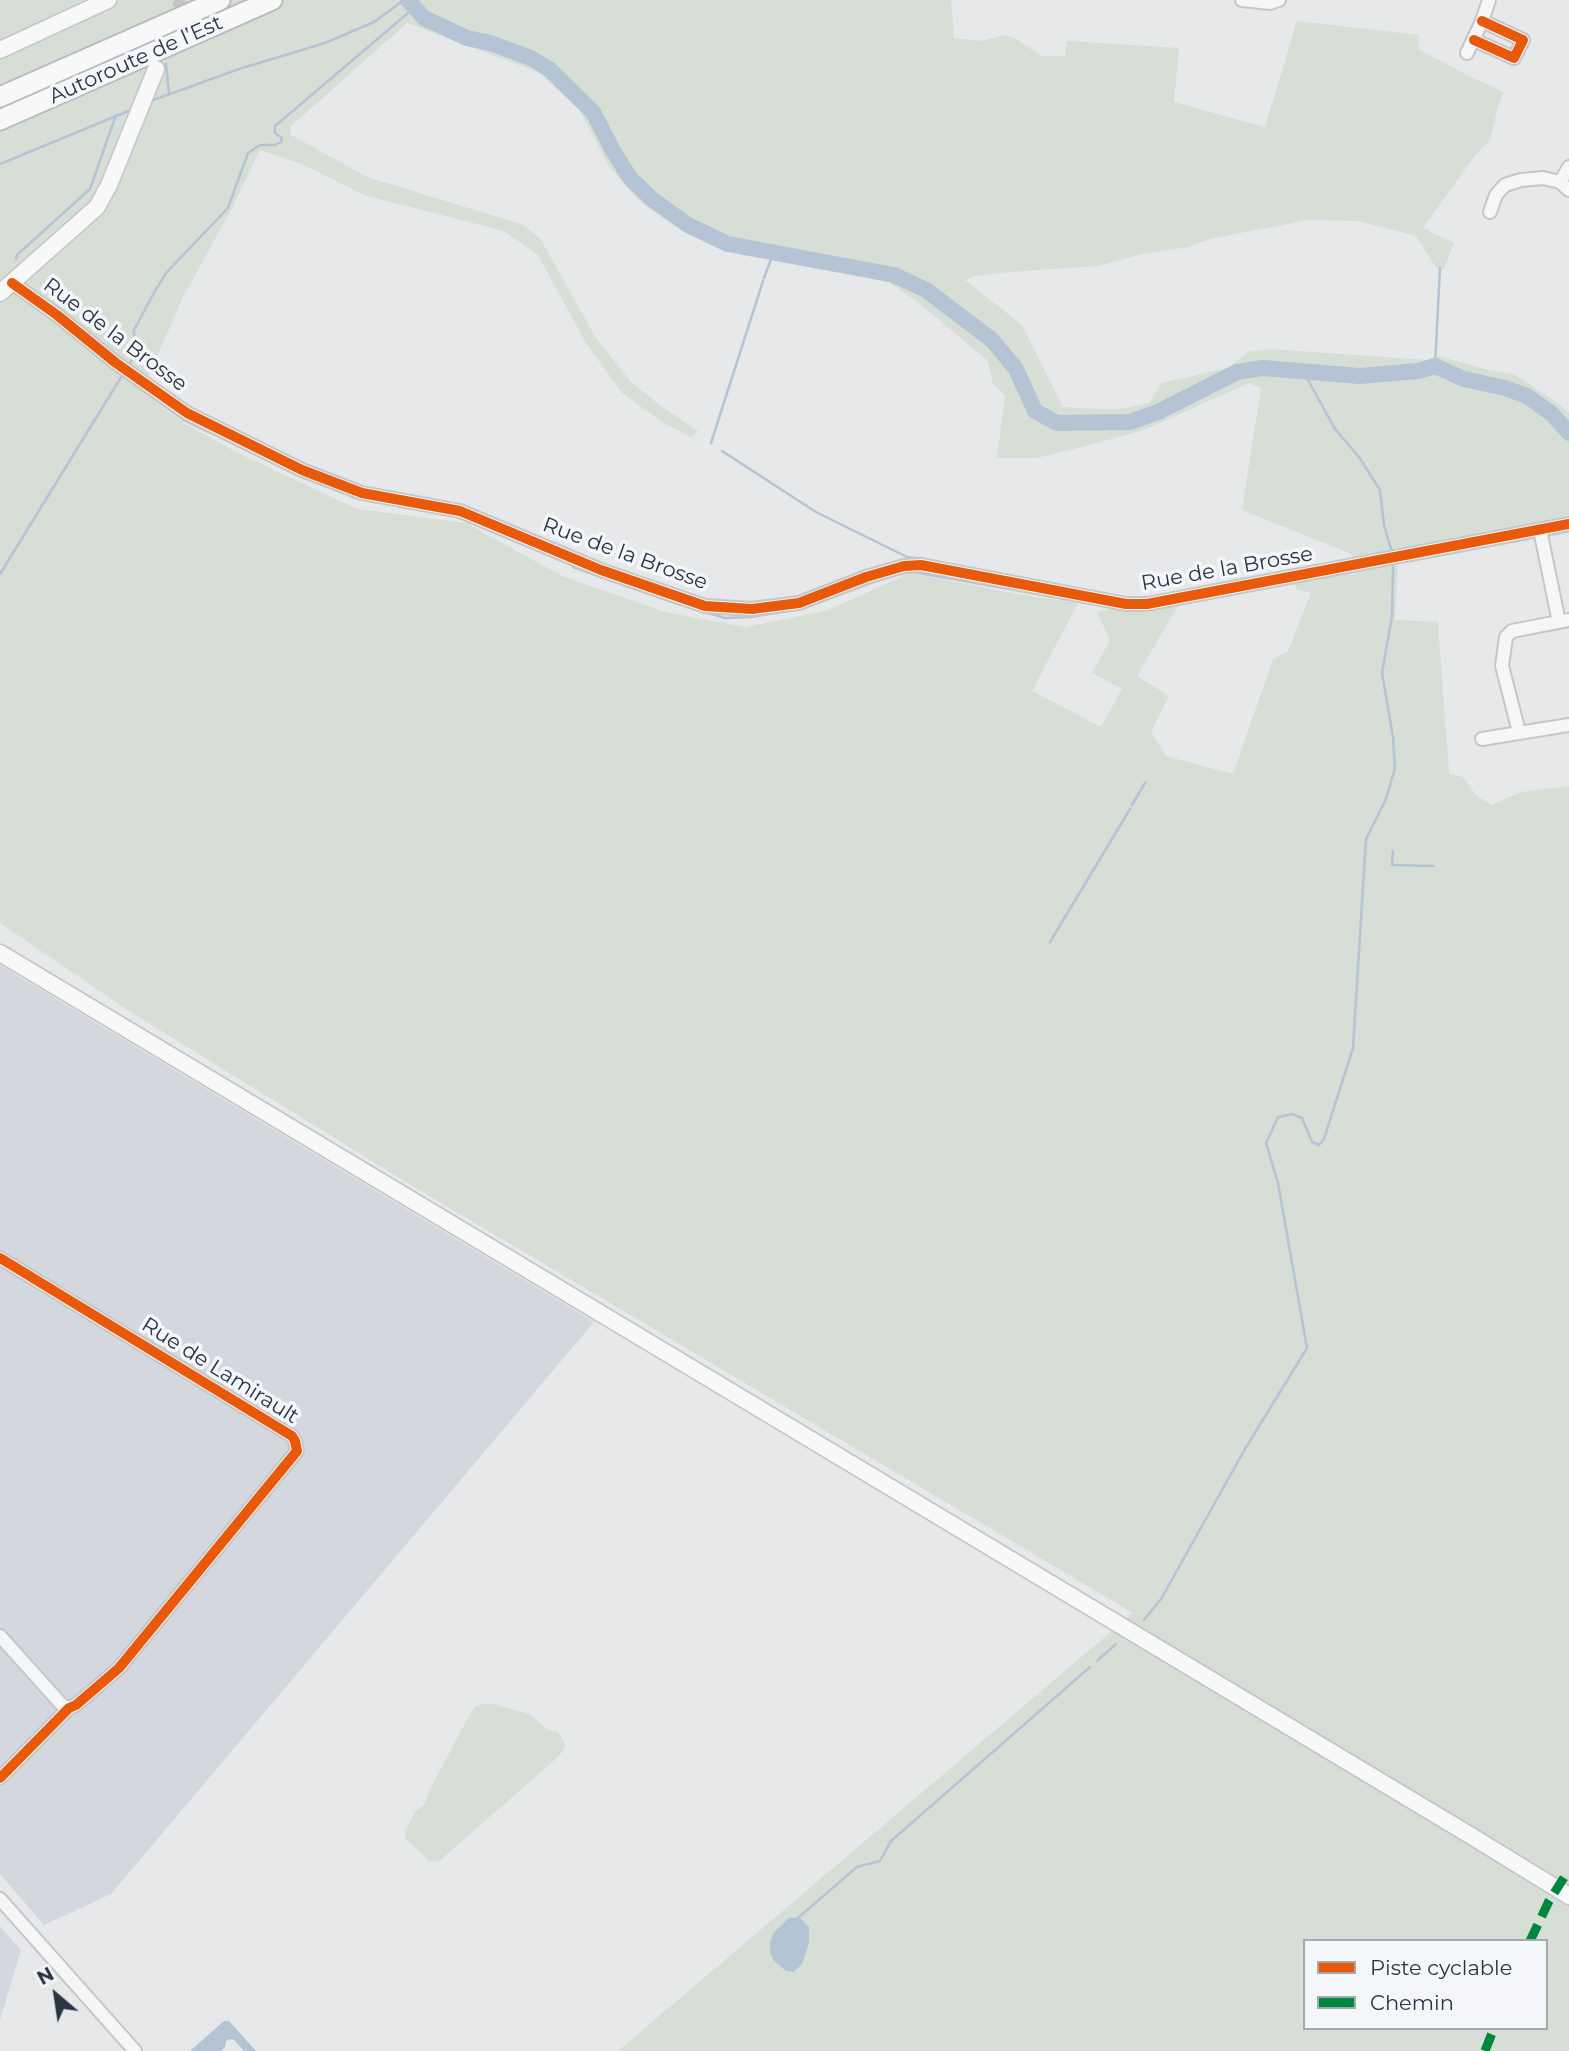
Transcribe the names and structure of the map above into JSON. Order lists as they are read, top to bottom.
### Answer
{
  "streets": {
    "highway": ["Autoroute de l’Est"],
    "street": ["Rue de la Brosse", "Rue de Lamirault"]
  },
  "legend": ["Piste cyclable", "Chemin"],
  "north": "top left"
}
